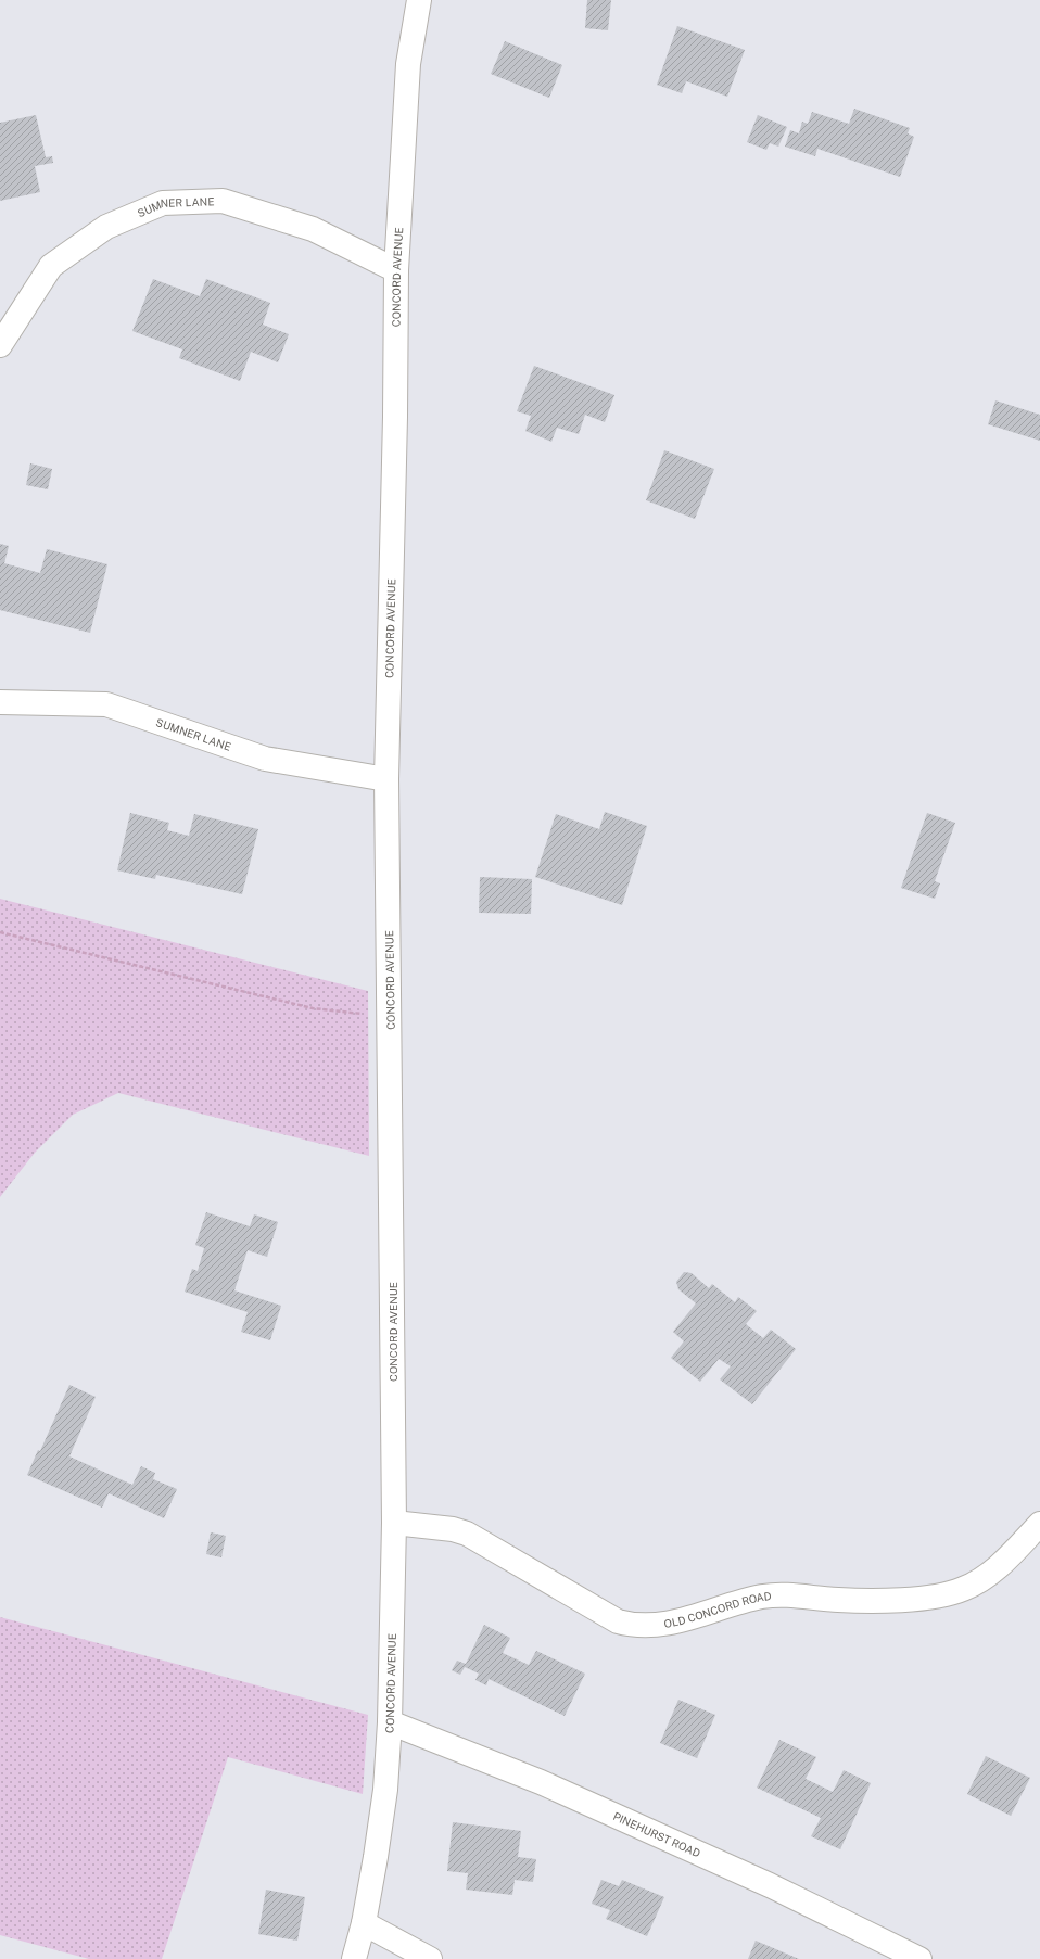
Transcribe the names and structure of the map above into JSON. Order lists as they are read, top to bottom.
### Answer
{
  "streets": {
    "street": [
      "SUMNER LANE",
      "CONCORD AVENUE",
      "OLD CONCORD ROAD",
      "PINEHURST ROAD"
    ]
  },
  "crossings": [
    ["SUMNER LANE", "CONCORD AVENUE"],
    ["CONCORD AVENUE", "OLD CONCORD ROAD"],
    ["CONCORD AVENUE", "PINEHURST ROAD"]
  ]
}
